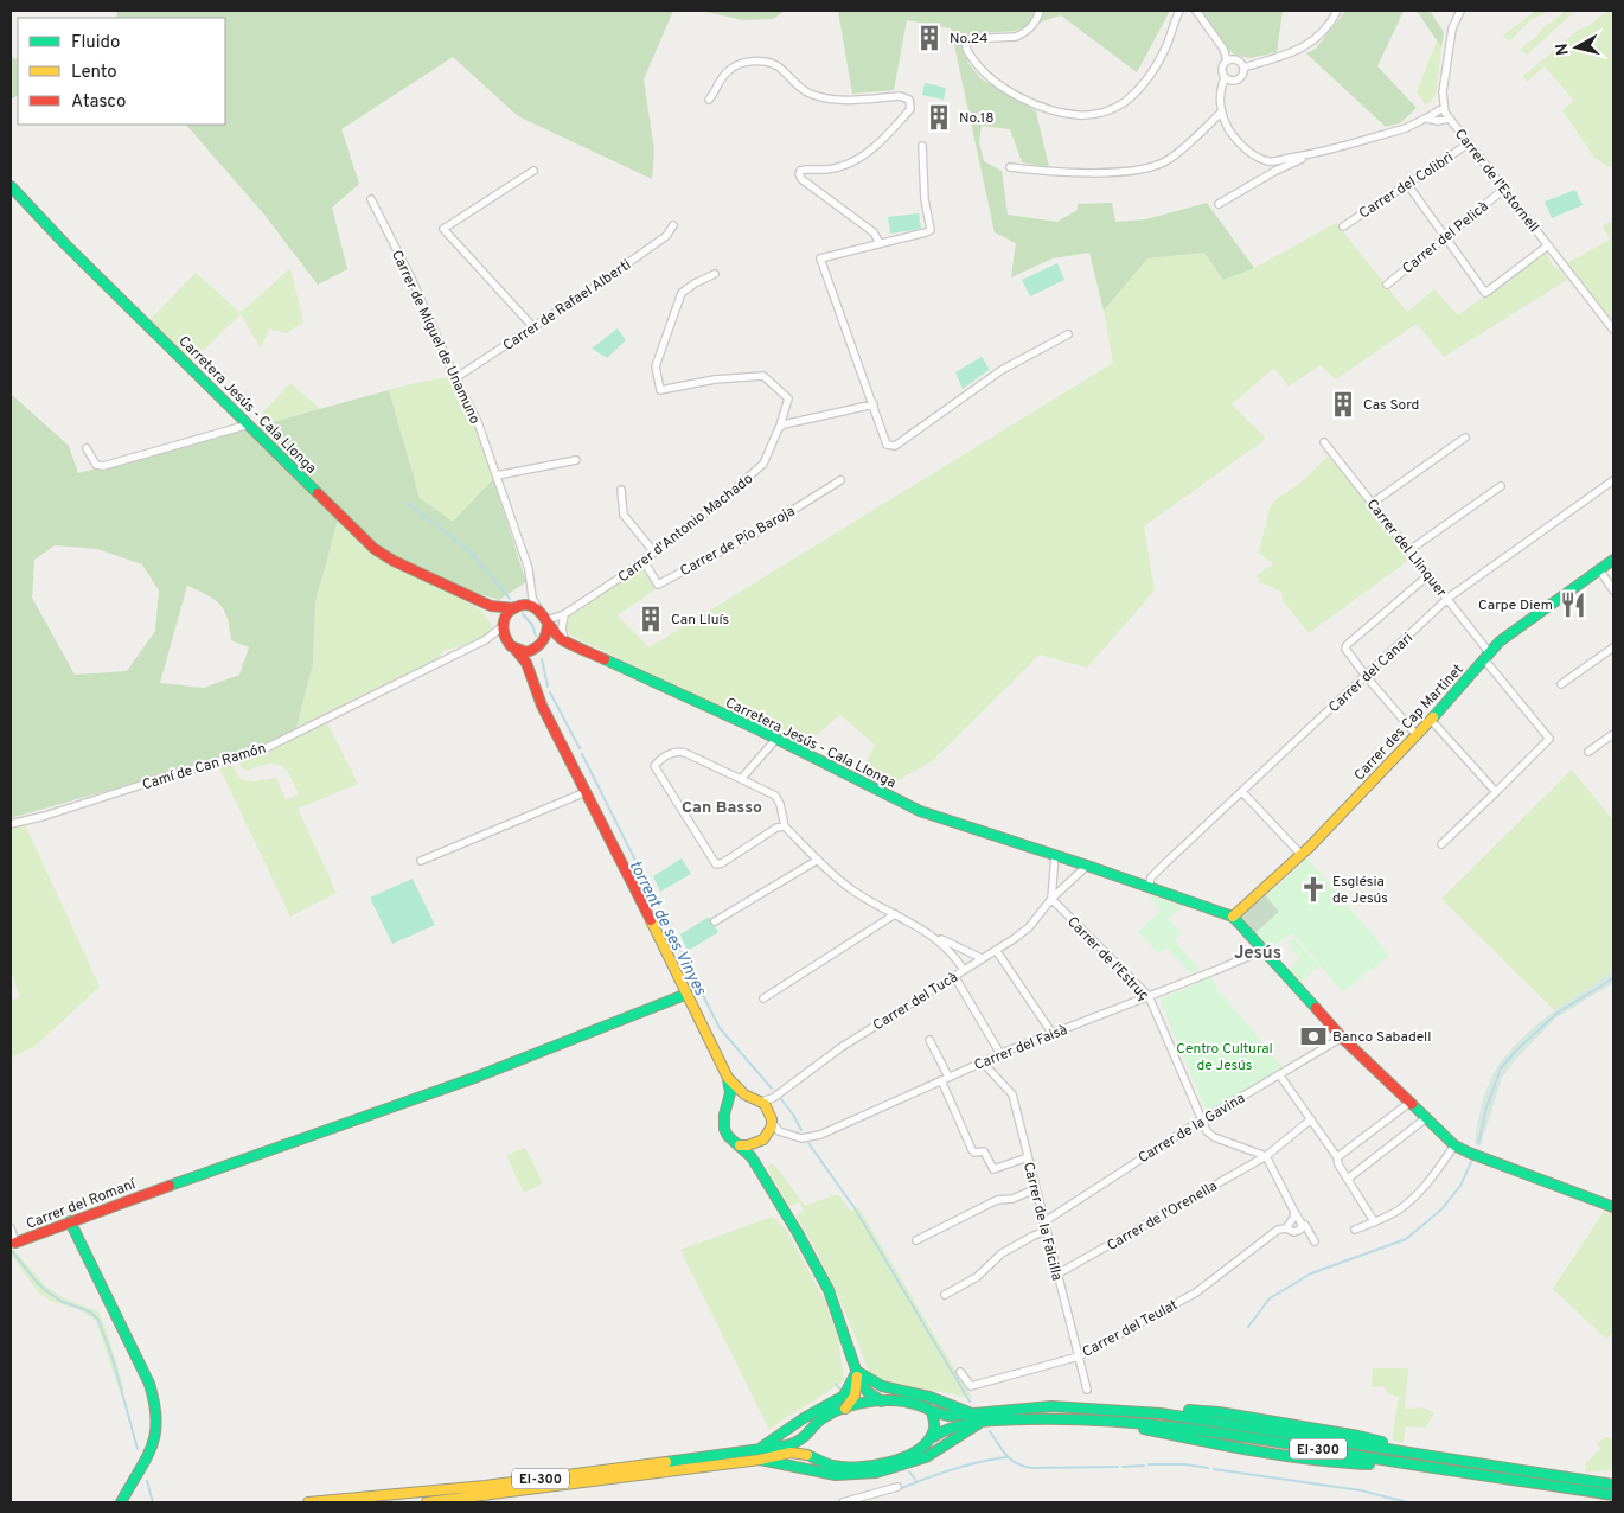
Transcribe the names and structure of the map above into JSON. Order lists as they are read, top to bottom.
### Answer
{
  "streets": {
    "main road": [
      "Carretera Jesús - Cala Llonga",
      "Carrer des Cap Martinet",
      "Carrer del Romaní",
      "EI-300"
    ],
    "street": [
      "Carrer de l'Estornell",
      "Carrer del Colibri",
      "Carrer del Pelicà",
      "Carrer de Rafael Alberti",
      "Carrer de Miguel de Unamuno",
      "Carrer d'Antonio Machado",
      "Carrer de Pío Baroja",
      "Carrer del Llinquer",
      "Carrer del Canari",
      "Camí de Can Ramón",
      "Carrer de l'Estruç",
      "Carrer del Tucà",
      "Carrer del Faisà",
      "Carrer de la Gavina",
      "Carrer de l'Orenella",
      "Carrer de la Falcilla",
      "Carrer del Teulat"
    ]
  },
  "crossings": [
    ["Carrer de l'Estornell", "Carrer del Colibri"],
    ["Carrer de l'Estornell", "Carrer del Pelicà"],
    ["Carrer de Rafael Alberti", "Carrer de Miguel de Unamuno"],
    ["Carrer de Miguel de Unamuno", "Carretera Jesús - Cala Llonga"],
    ["Carrer de Miguel de Unamuno", "Carrer d'Antonio Machado"],
    ["Carrer de Miguel de Unamuno", "Camí de Can Ramón"],
    ["Carretera Jesús - Cala Llonga", "Carrer d'Antonio Machado"],
    ["Carretera Jesús - Cala Llonga", "Carrer del Canari"],
    ["Carretera Jesús - Cala Llonga", "Carrer des Cap Martinet"],
    ["Carretera Jesús - Cala Llonga", "Camí de Can Ramón"],
    ["Carretera Jesús - Cala Llonga", "Carrer del Tucà"],
    ["Carrer d'Antonio Machado", "Carrer de Pío Baroja"],
    ["Carrer d'Antonio Machado", "Camí de Can Ramón"],
    ["Carrer del Llinquer", "Carrer del Canari"],
    ["Carrer del Llinquer", "Carrer des Cap Martinet"],
    ["Carrer de l'Estruç", "Carrer del Tucà"],
    ["Carrer de l'Estruç", "Carrer del Faisà"],
    ["Carrer de l'Estruç", "Carrer de la Gavina"],
    ["Carrer del Faisà", "Carrer de la Falcilla"],
    ["Carrer de la Gavina", "Carrer de la Falcilla"],
    ["Carrer de l'Orenella", "Carrer de la Falcilla"],
    ["Carrer de la Falcilla", "Carrer del Teulat"]
  ],
  "districts": ["Can Basso", "Jesús"],
  "water": ["torrent de ses Vinyes"],
  "parks": ["Centro Cultural de Jesús"],
  "places": {
    "building": [
      "No.24",
      "No.18",
      "Cas Sord",
      "Can Lluís"
    ],
    "restaurant": ["Carpe Diem"],
    "church": ["Església de Jesús"],
    "bank": ["Banco Sabadell"]
  },
  "legend": ["Fluido", "Lento", "Atasco"],
  "north": "left"
}
